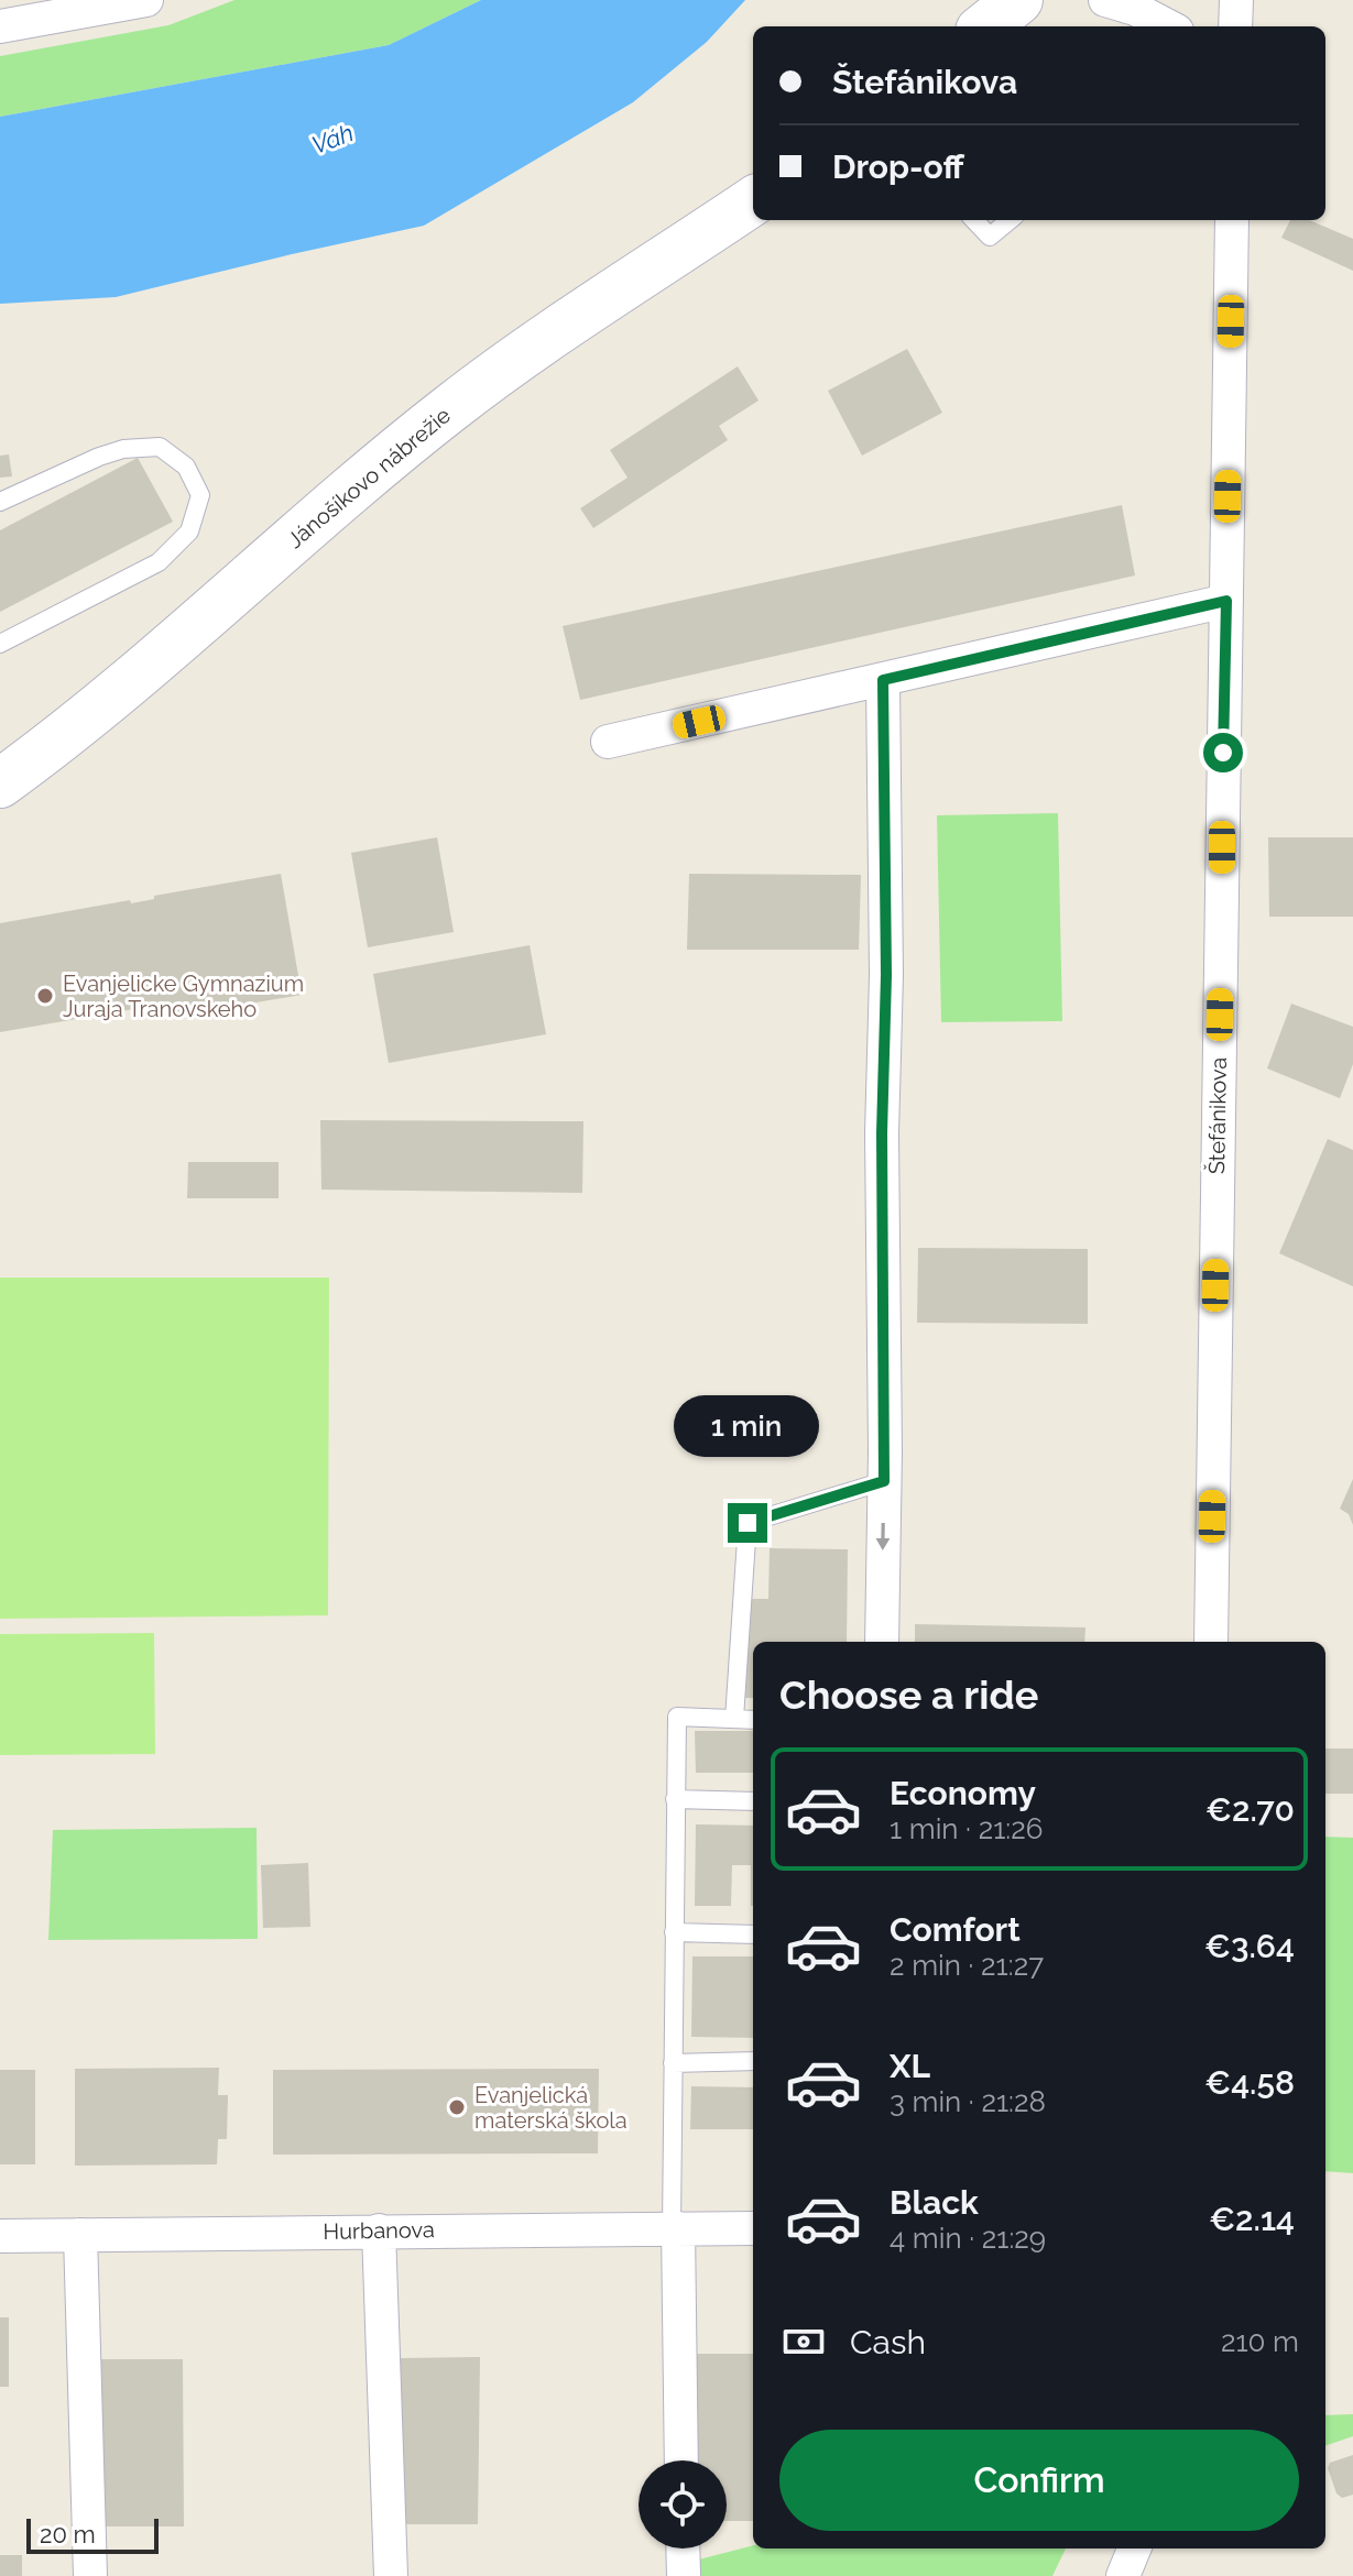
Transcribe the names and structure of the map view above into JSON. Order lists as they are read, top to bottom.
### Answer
{
  "streets": {
    "main road": ["Jánošíkovo nábrežie"],
    "street": ["Štefánikova", "Hurbanova"]
  },
  "water": ["Váh"],
  "places": ["Evanjelicke Gymnazium Juraja Tranovskeho", "Evanjelická materská škola"],
  "scale_bar": "20 m",
  "page": {
    "banner": ["Štefánikova", "Drop-off"],
    "bubble": "1 min",
    "heading": "Choose a ride",
    "list": [
      {
        "name": "Economy",
        "note": "1 min · 21:26",
        "value": "€2.70"
      },
      {
        "name": "Comfort",
        "note": "2 min · 21:27",
        "value": "€3.64"
      },
      {
        "name": "XL",
        "note": "3 min · 21:28",
        "value": "€4.58"
      },
      {
        "name": "Black",
        "note": "4 min · 21:29",
        "value": "€2.14"
      }
    ],
    "pay": ["Cash", "210 m"],
    "buttons": "Confirm",
    "scale": "20 m"
  }
}
